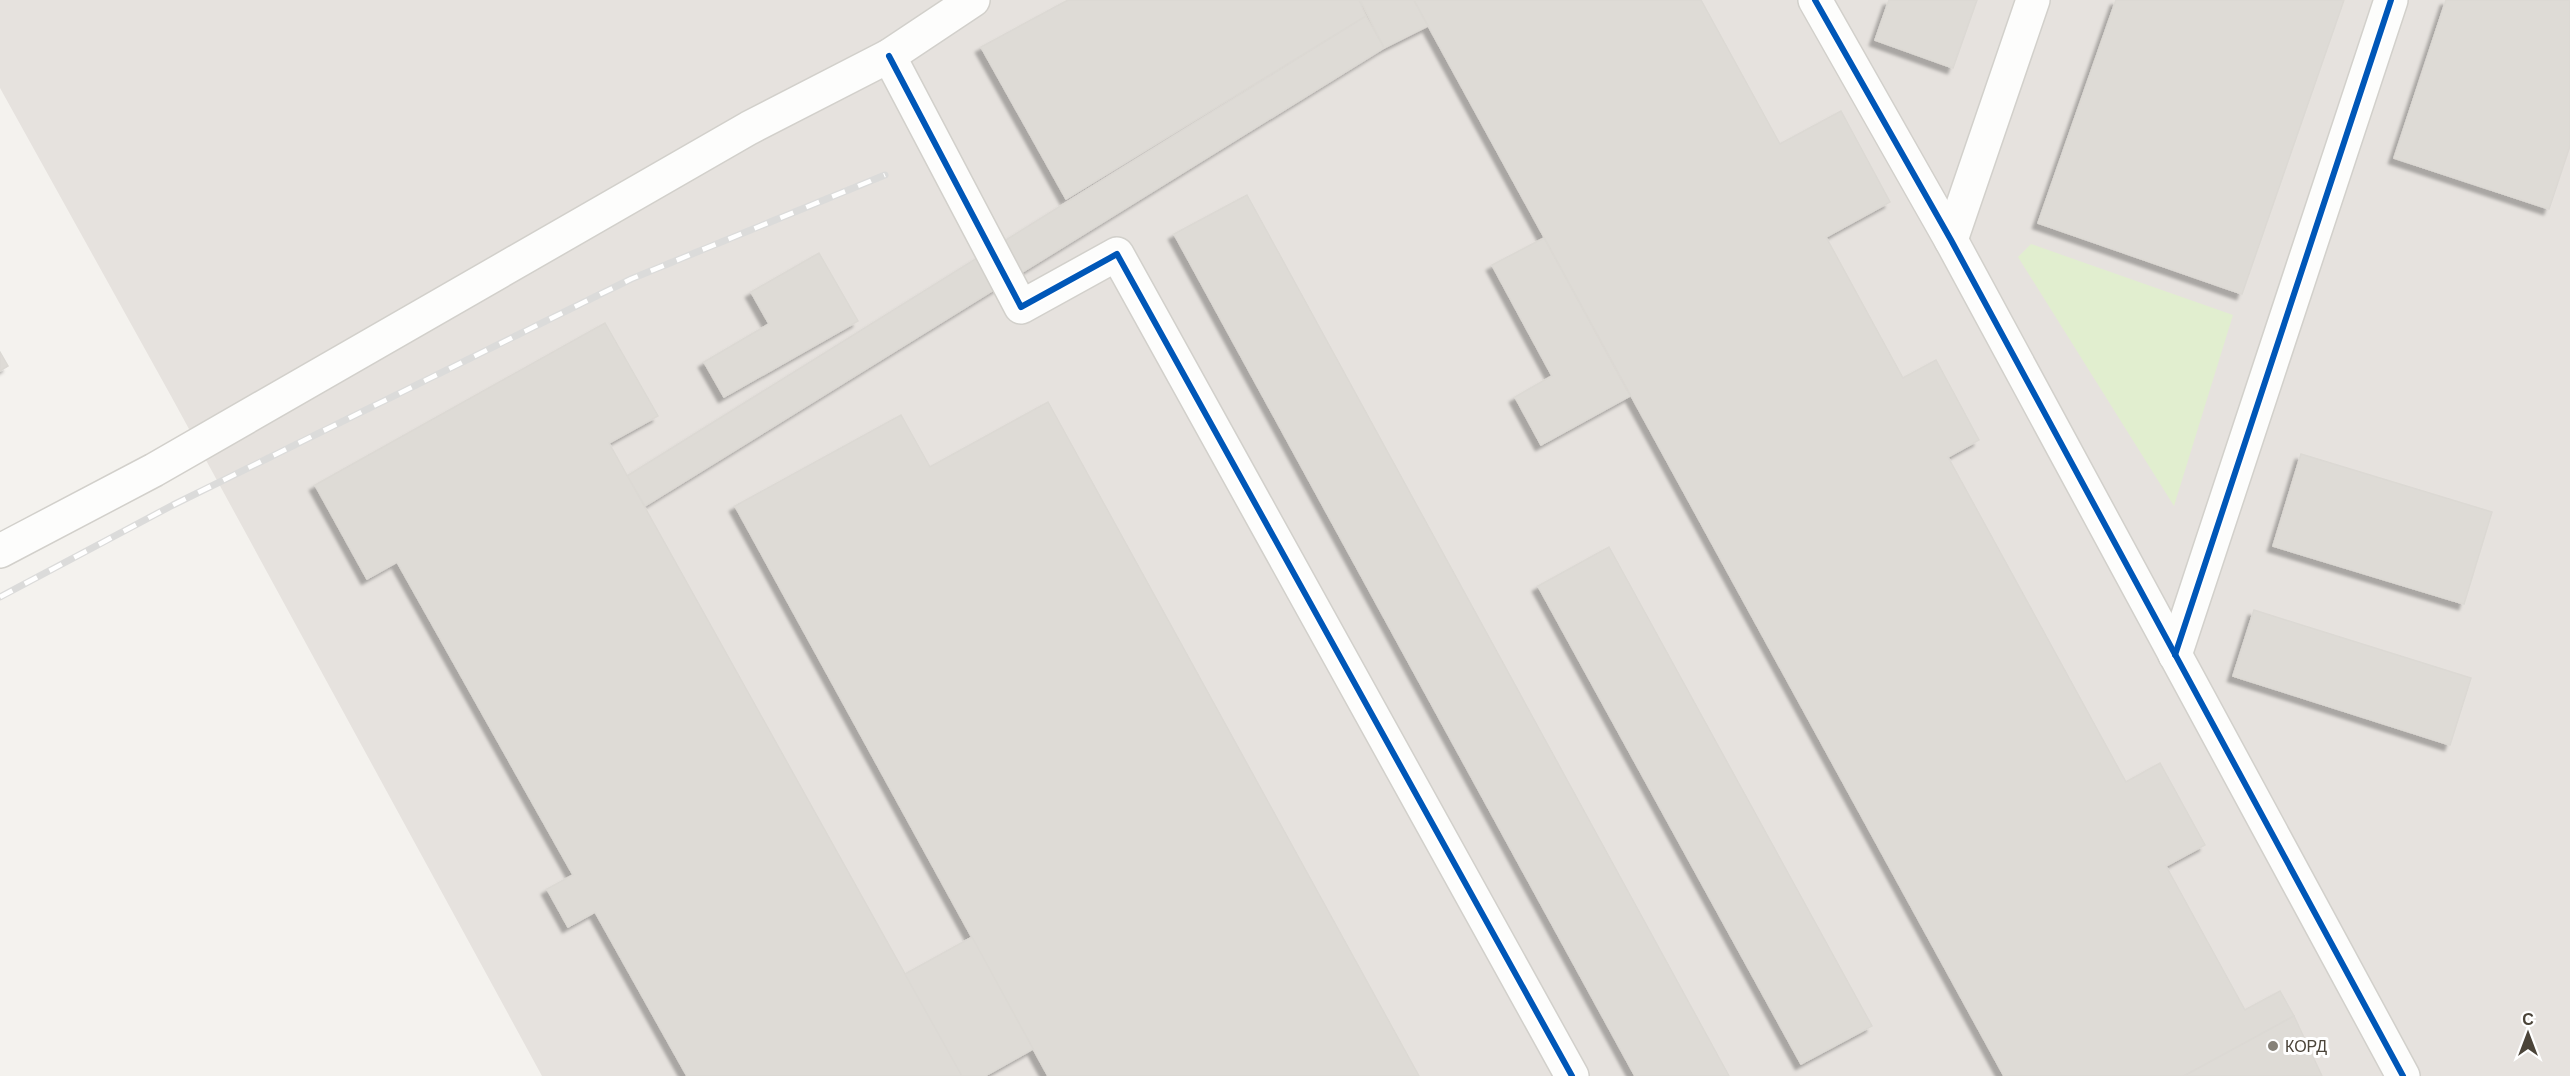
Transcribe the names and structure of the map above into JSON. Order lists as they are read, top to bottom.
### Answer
{
  "places": ["КОРД"],
  "north": "top"
}
